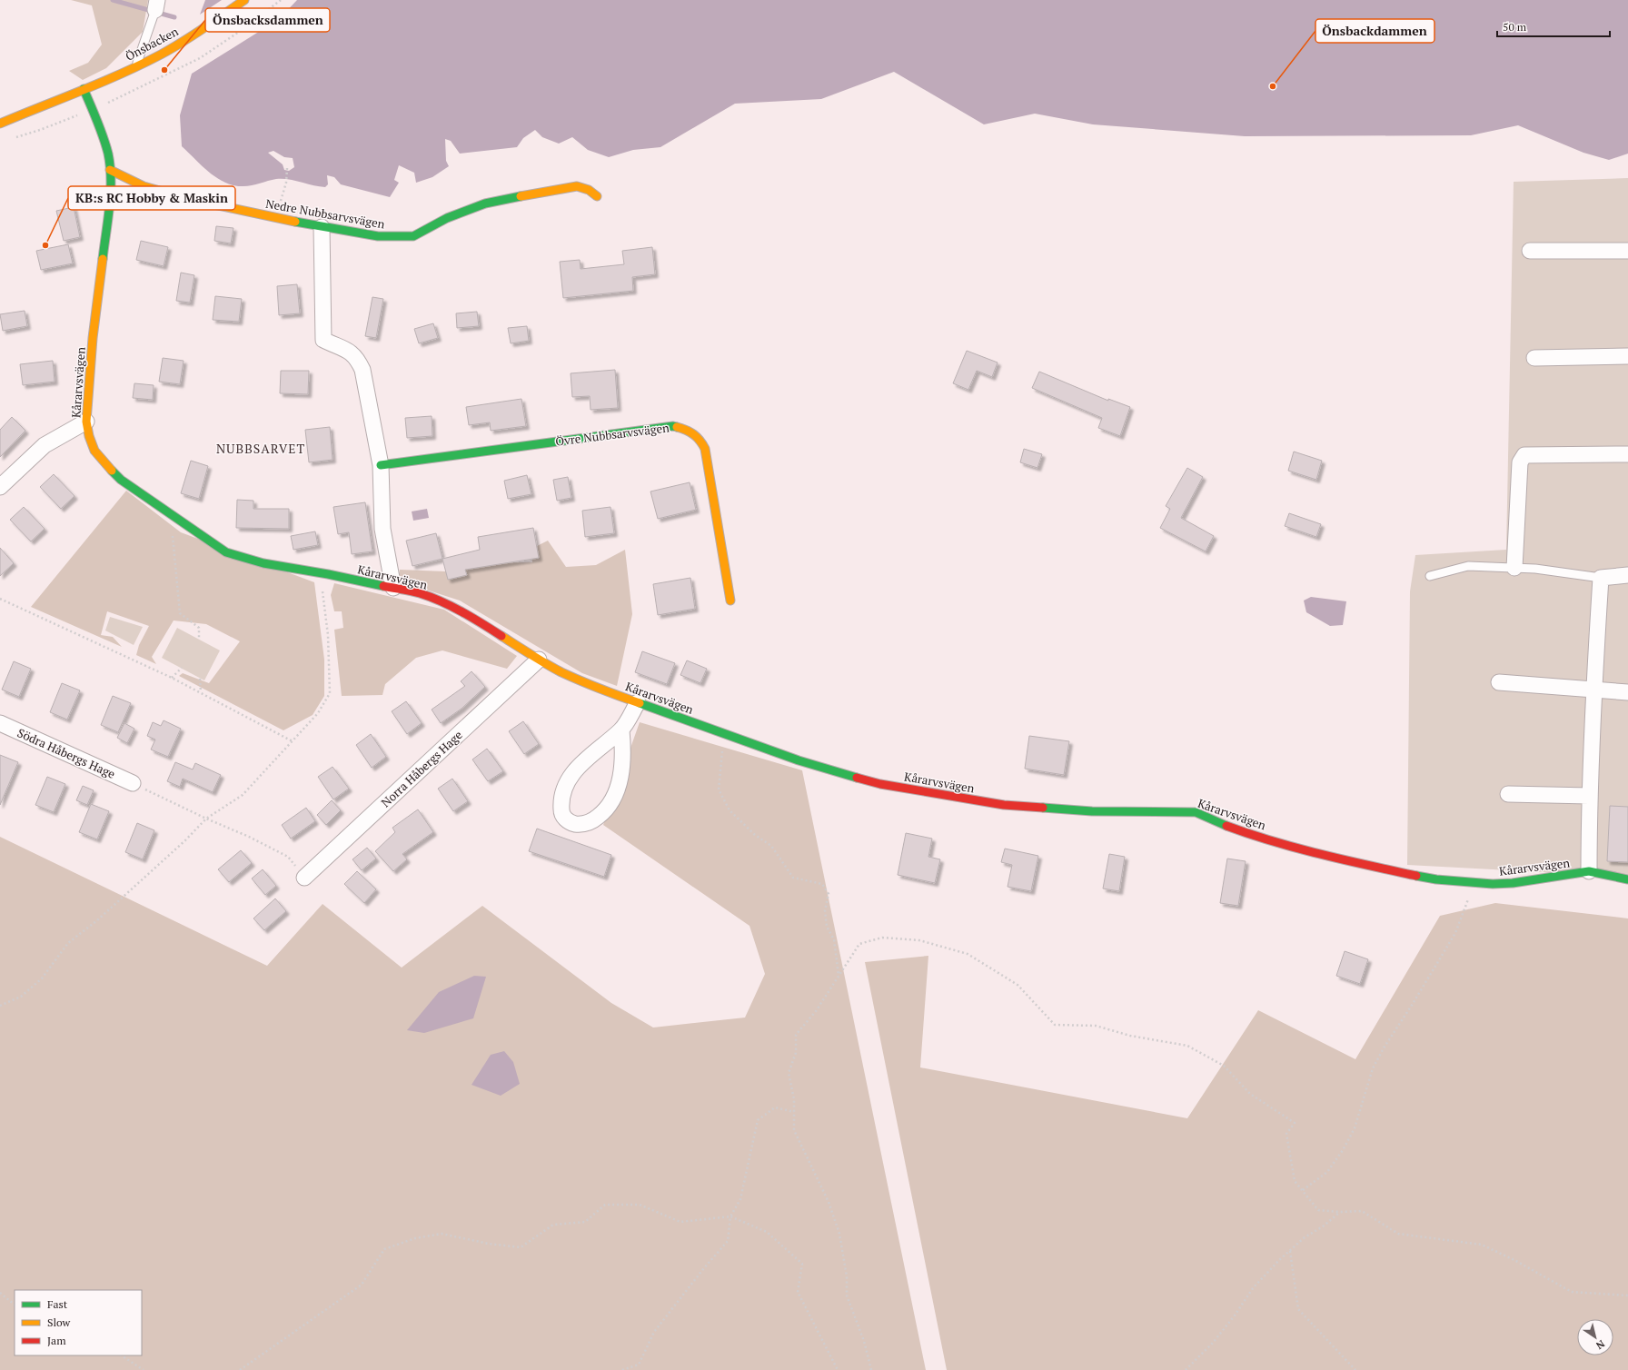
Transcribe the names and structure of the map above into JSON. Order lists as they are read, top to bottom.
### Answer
{
  "streets": {
    "street": [
      "Önsbacken",
      "Nedre Nubbsarvsvägen",
      "Kårarvsvägen",
      "Övre Nubbsarvsvägen",
      "Södra Håbergs Hage",
      "Norra Håbergs Hage"
    ]
  },
  "crossings": [
    ["Önsbacken", "Kårarvsvägen"],
    ["Nedre Nubbsarvsvägen", "Kårarvsvägen"],
    ["Kårarvsvägen", "Norra Håbergs Hage"]
  ],
  "districts": ["NUBBSARVET"],
  "places": ["Önsbacksdammen", "Önsbackdammen", "KB:s RC Hobby & Maskin"],
  "legend": ["Fast", "Slow", "Jam"],
  "scale_bar": "50 m",
  "north": "bottom right"
}
